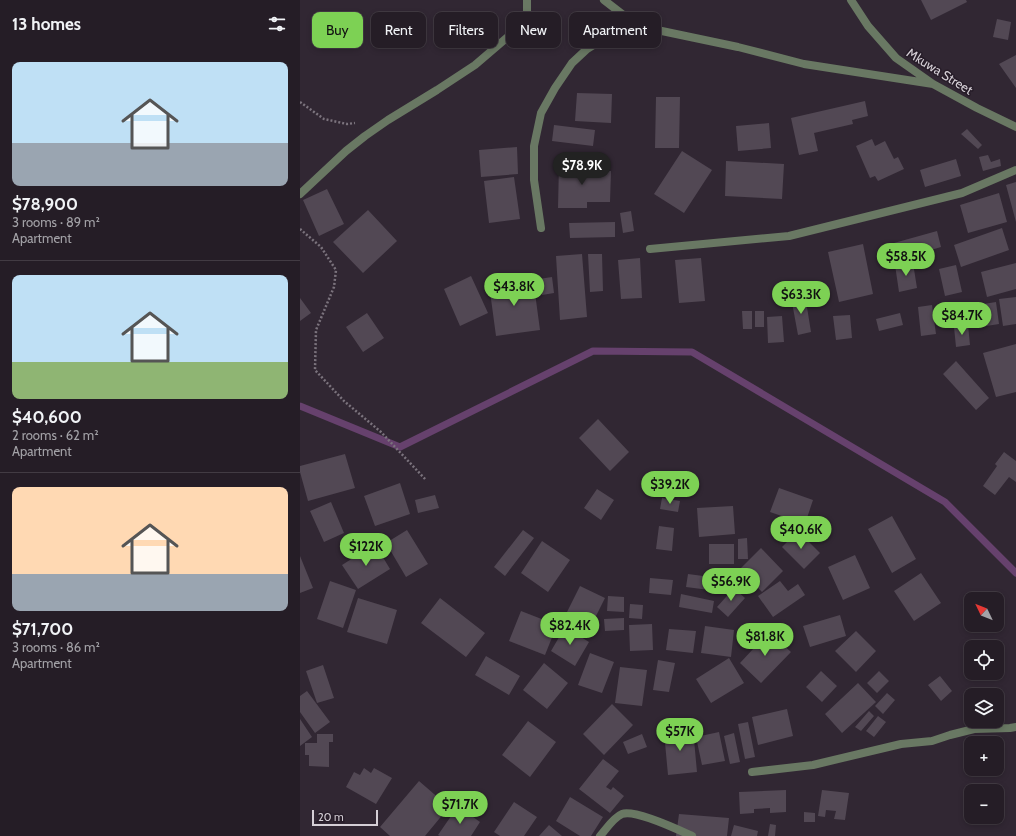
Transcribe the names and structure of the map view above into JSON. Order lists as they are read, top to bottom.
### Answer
{
  "streets": {
    "street": ["Mkuwa Street"]
  },
  "scale_bar": "20 m",
  "north": "top left",
  "page": {
    "heading": "13 homes",
    "chip": [
      "Buy",
      "Rent",
      "Filters",
      "New",
      "Apartment"
    ],
    "list": [
      {
        "name": "$78,900",
        "note": "3 rooms · 89 m² · Apartment"
      },
      {
        "name": "$40,600",
        "note": "2 rooms · 62 m² · Apartment"
      },
      {
        "name": "$71,700",
        "note": "3 rooms · 86 m² · Apartment"
      }
    ],
    "price": [
      "$78.9K",
      "$58.5K",
      "$43.8K",
      "$63.3K",
      "$84.7K",
      "$39.2K",
      "$40.6K",
      "$122K",
      "$56.9K",
      "$82.4K",
      "$81.8K",
      "$57K",
      "$71.7K"
    ],
    "map_buttons": ["+", "−"],
    "scale": "20 m"
  }
}
